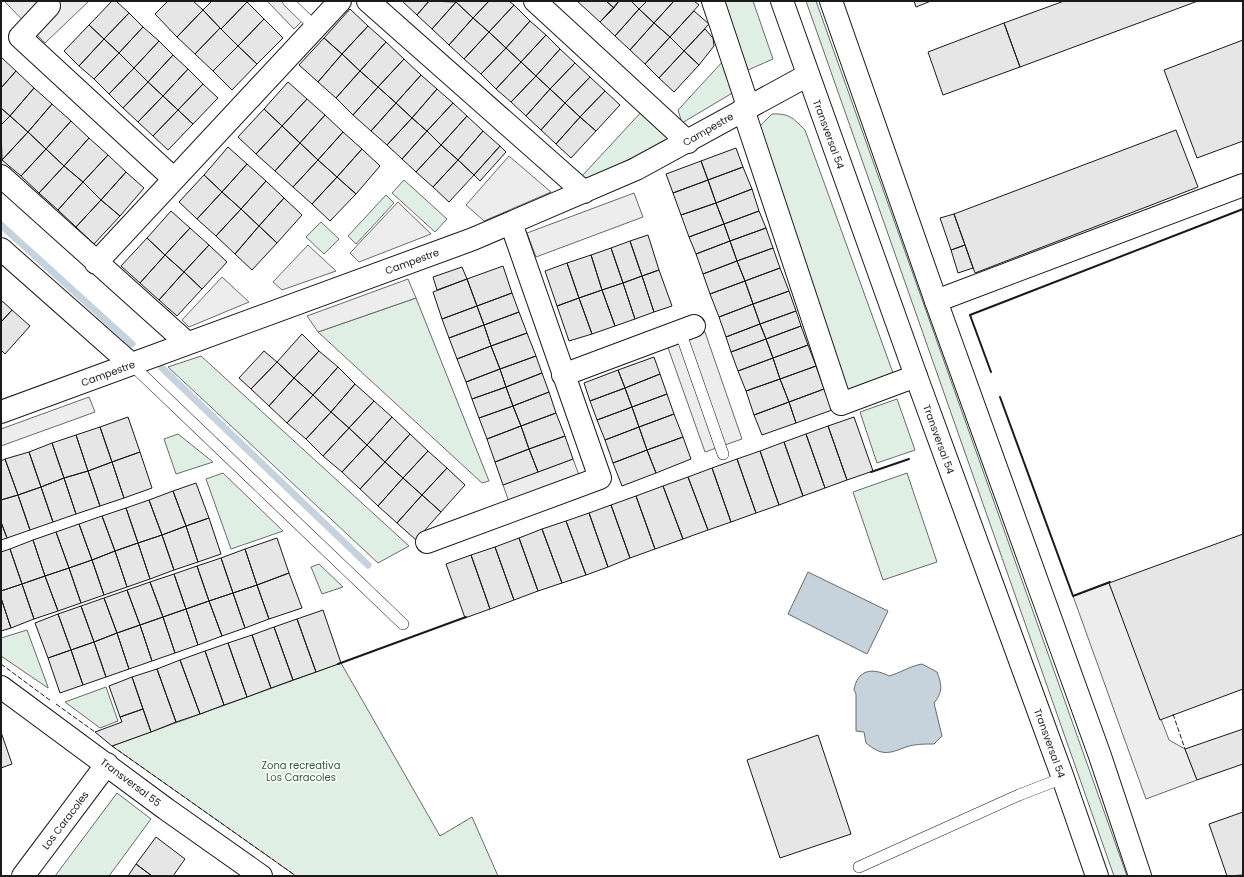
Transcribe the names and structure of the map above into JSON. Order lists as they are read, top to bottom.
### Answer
{
  "streets": {
    "street": [
      "Campestre",
      "Transversal 54",
      "Transversal 55",
      "Los Caracoles"
    ]
  },
  "crossings": [
    ["Campestre", "Transversal 54"],
    ["Transversal 55", "Los Caracoles"]
  ],
  "parks": ["Zona recreativa Los Caracoles"]
}
